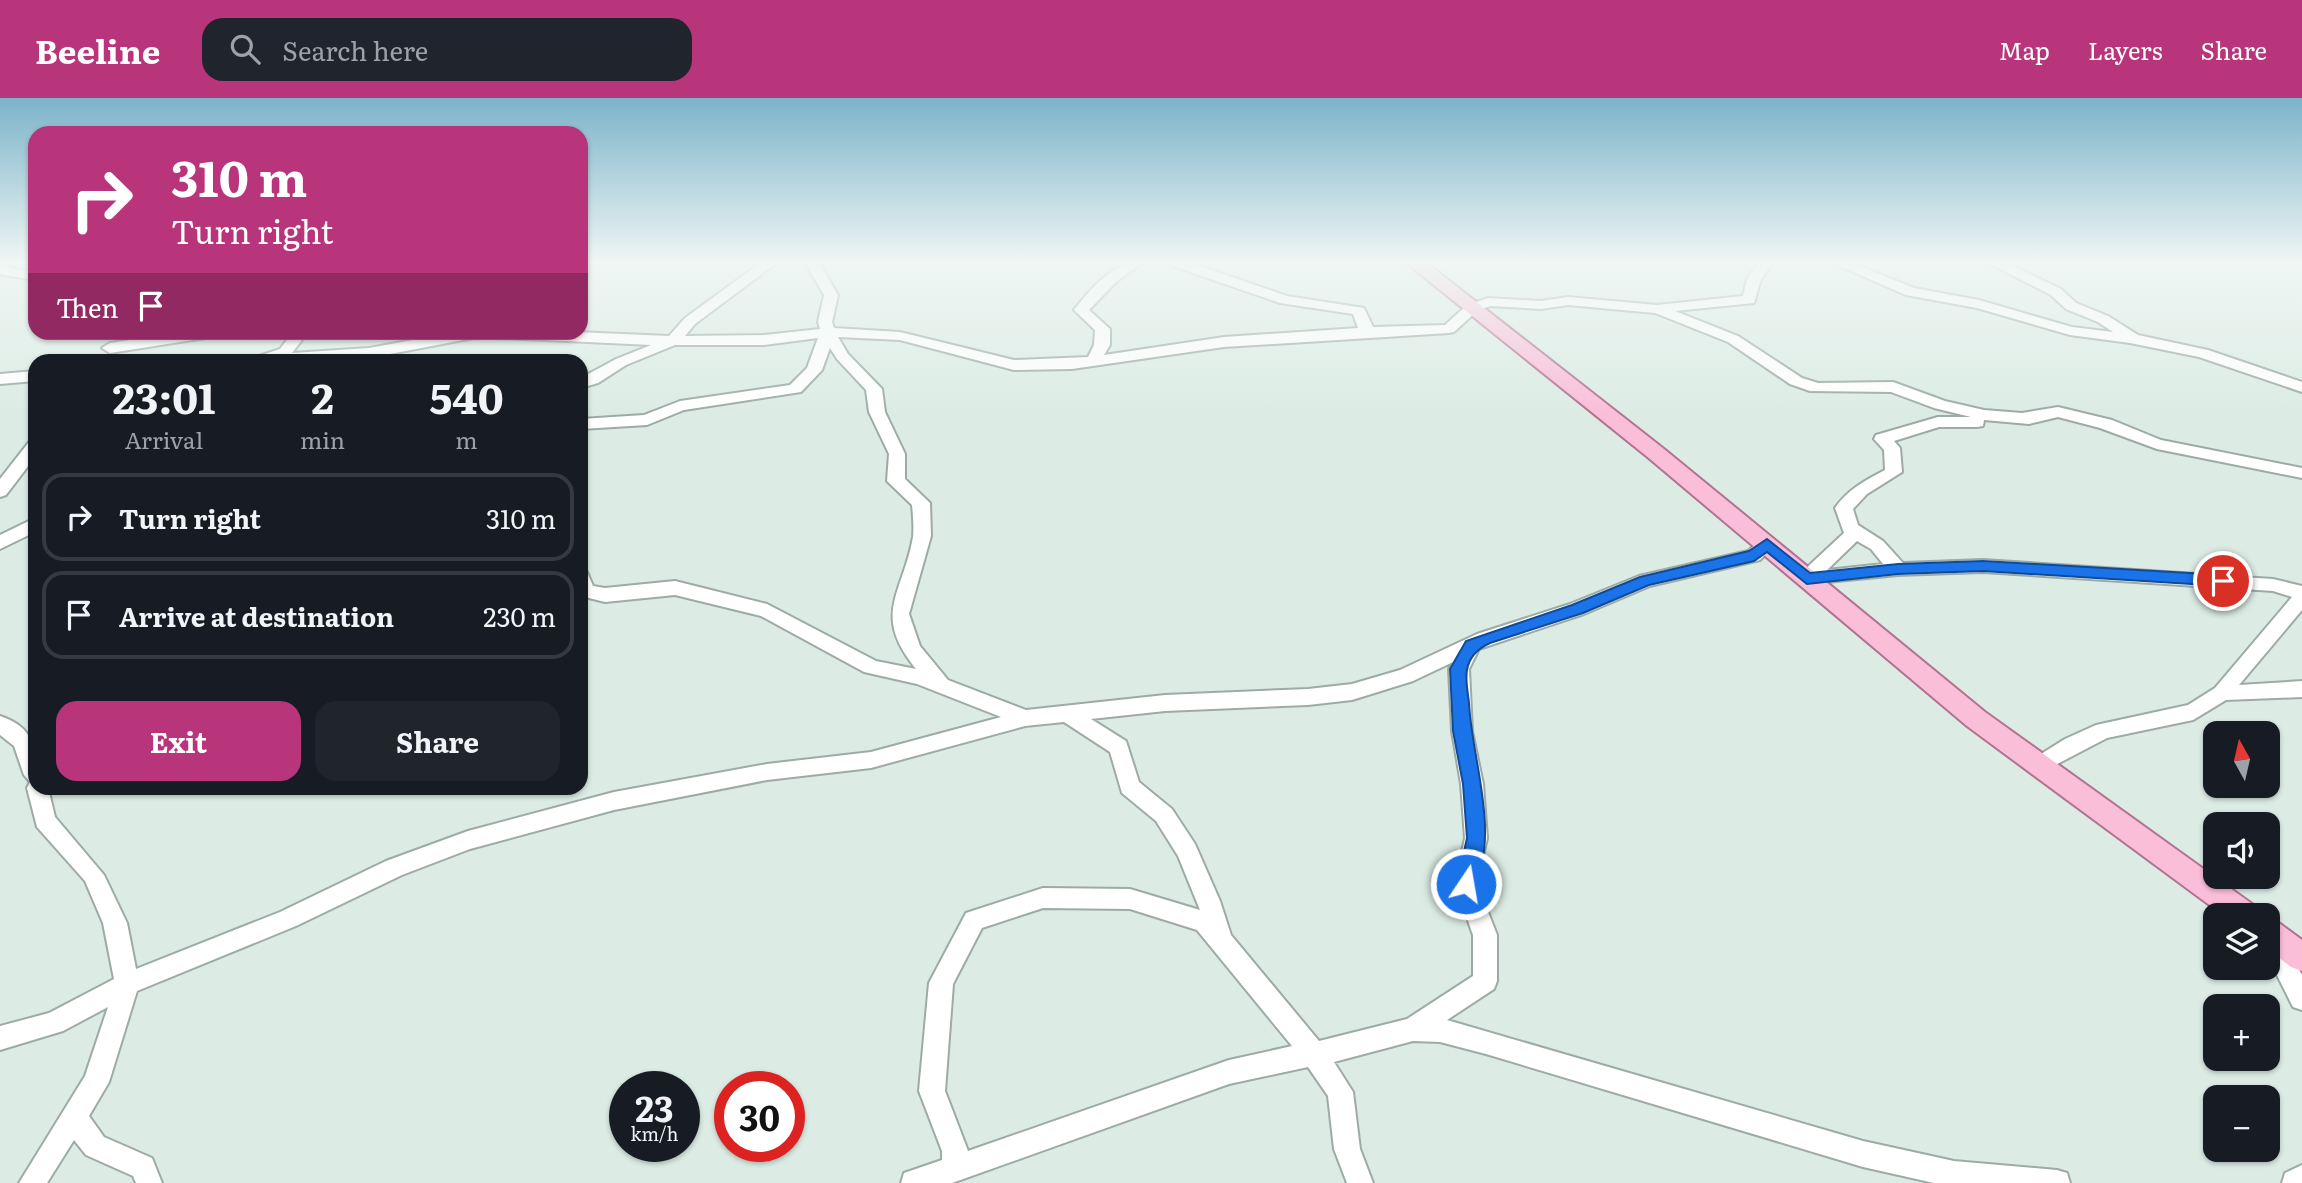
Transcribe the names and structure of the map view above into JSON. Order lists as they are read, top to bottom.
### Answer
{
  "north": "top",
  "page": {
    "header": "Beeline",
    "search": "Search here",
    "nav": ["Map", "Layers", "Share"],
    "turn": ["310 m", "Turn right"],
    "then": "Then",
    "eta": [
      "23:01",
      "Arrival",
      "2",
      "min",
      "540",
      "m"
    ],
    "list": [
      {
        "name": "Turn right",
        "value": "310 m"
      },
      {
        "name": "Arrive at destination",
        "value": "230 m"
      }
    ],
    "buttons": ["Exit", "Share"],
    "map_buttons": ["+", "−"],
    "speed": "23 km/h",
    "limit": "30"
  }
}
